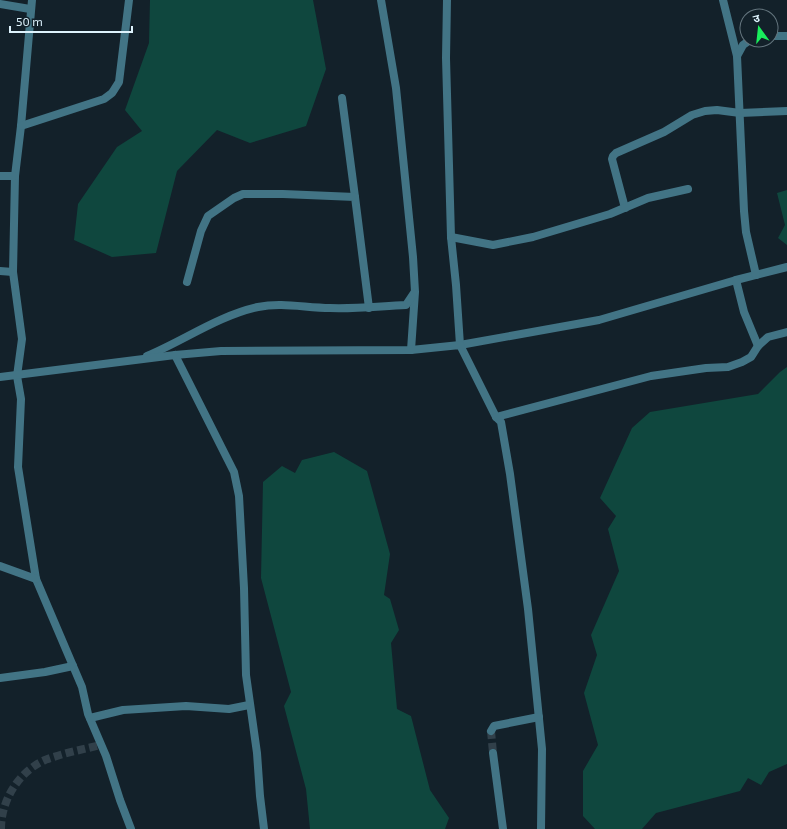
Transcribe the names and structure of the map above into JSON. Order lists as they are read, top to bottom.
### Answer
{
  "scale_bar": "50 m",
  "north": "top"
}
